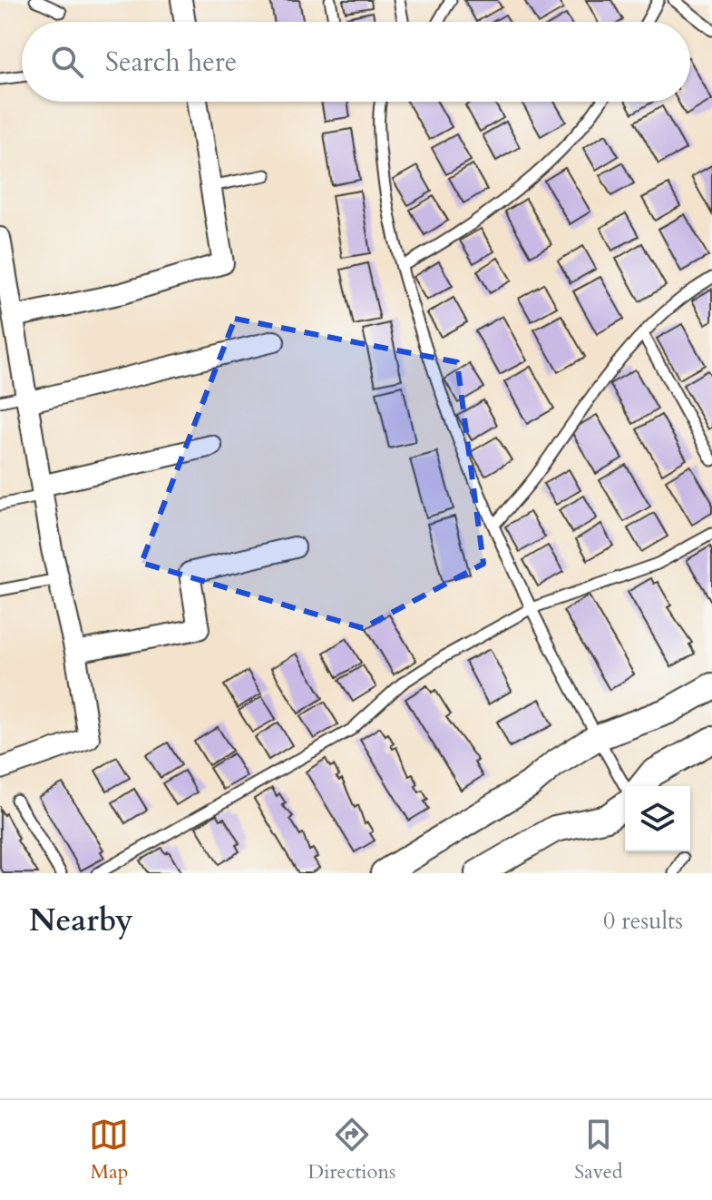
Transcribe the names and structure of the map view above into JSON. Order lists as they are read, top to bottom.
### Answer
{
  "page": {
    "search": "Search here",
    "heading": ["Nearby", "0 results"],
    "nav": ["Map", "Directions", "Saved"]
  }
}
